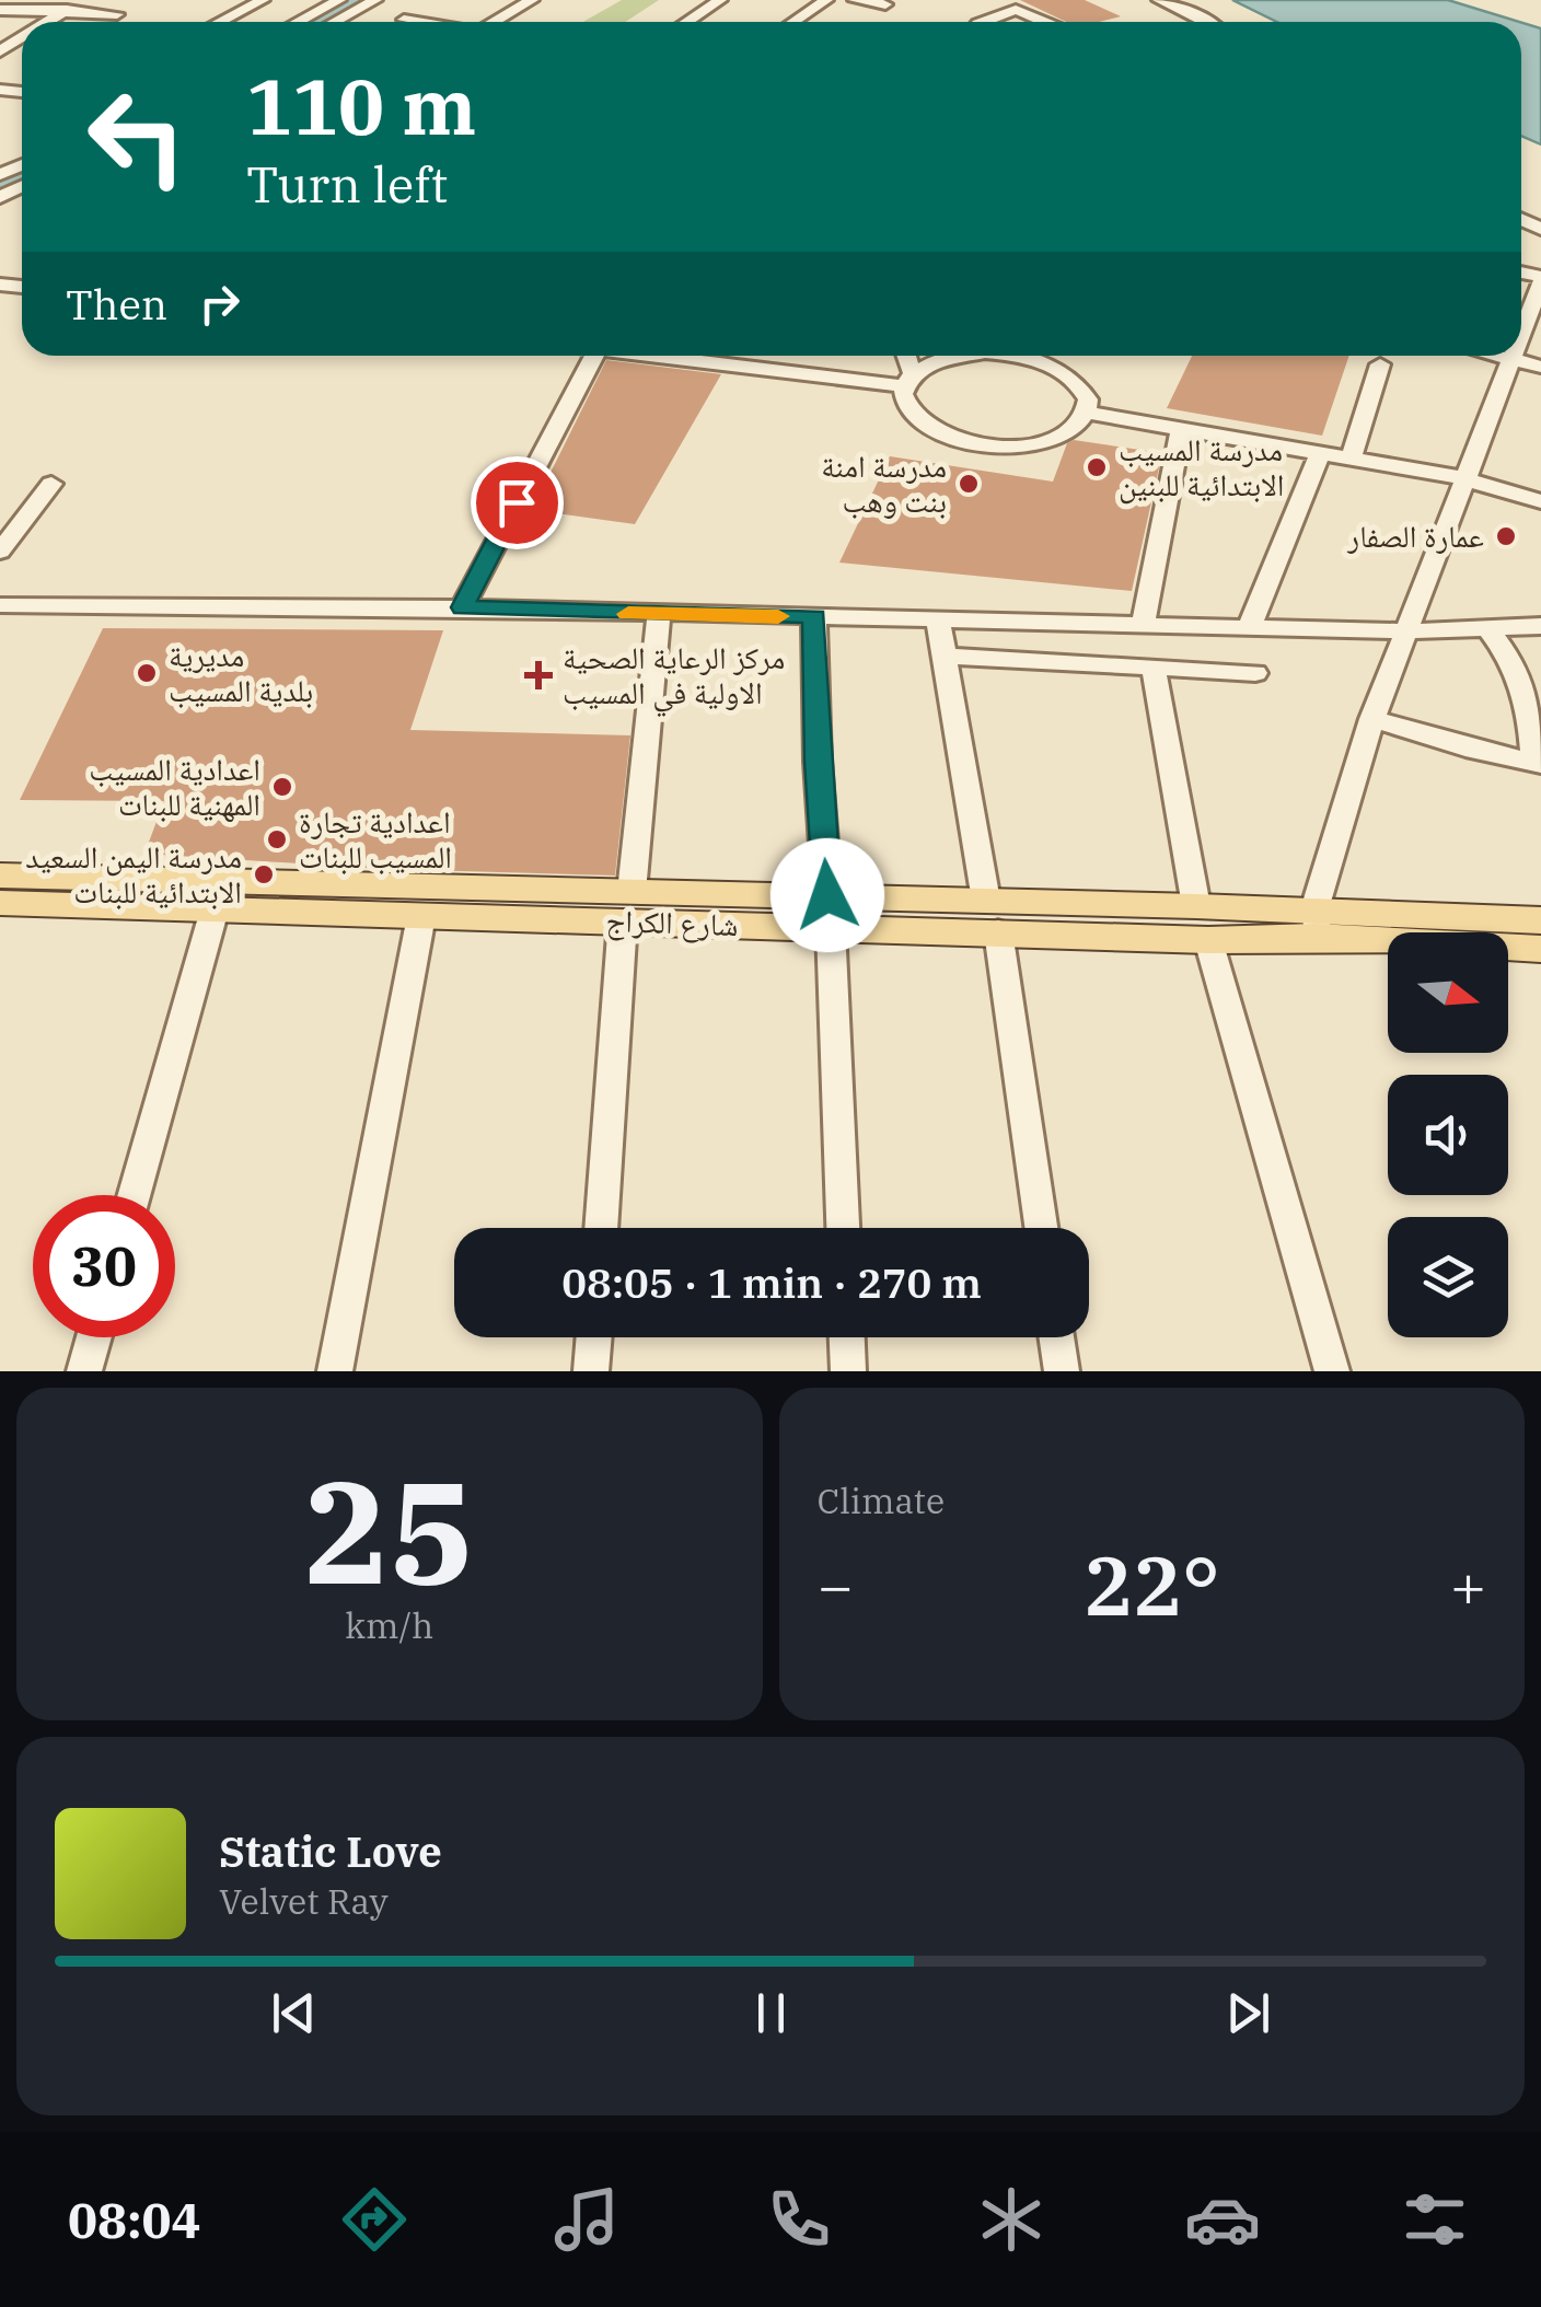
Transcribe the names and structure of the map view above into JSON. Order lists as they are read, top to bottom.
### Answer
{
  "streets": {
    "main road": ["شارع الكراج"]
  },
  "places": {
    "other": [
      "مدرسة المسيب الابتدائية للبنين",
      "مدرسة امنة بنت وهب",
      "عمارة الصفار",
      "مديرية بلدية المسيب",
      "اعدادية المسيب المهنية للبنات",
      "اعدادية تجارة المسيب للبنات",
      "مدرسة اليمن السعيد الابتدائية للبنات"
    ],
    "health": ["مركز الرعاية الصحية الاولية في المسيب"]
  },
  "north": "right",
  "page": {
    "turn": ["110 m", "Turn left"],
    "then": "Then",
    "limit": "30",
    "trip": "08:05 · 1 min · 270 m",
    "tile": [
      ["25", "km/h"],
      "Climate"
    ],
    "heat": ["−", "22°", "+"],
    "song": ["Static Love", "Velvet Ray"],
    "tabs": "08:04"
  }
}
